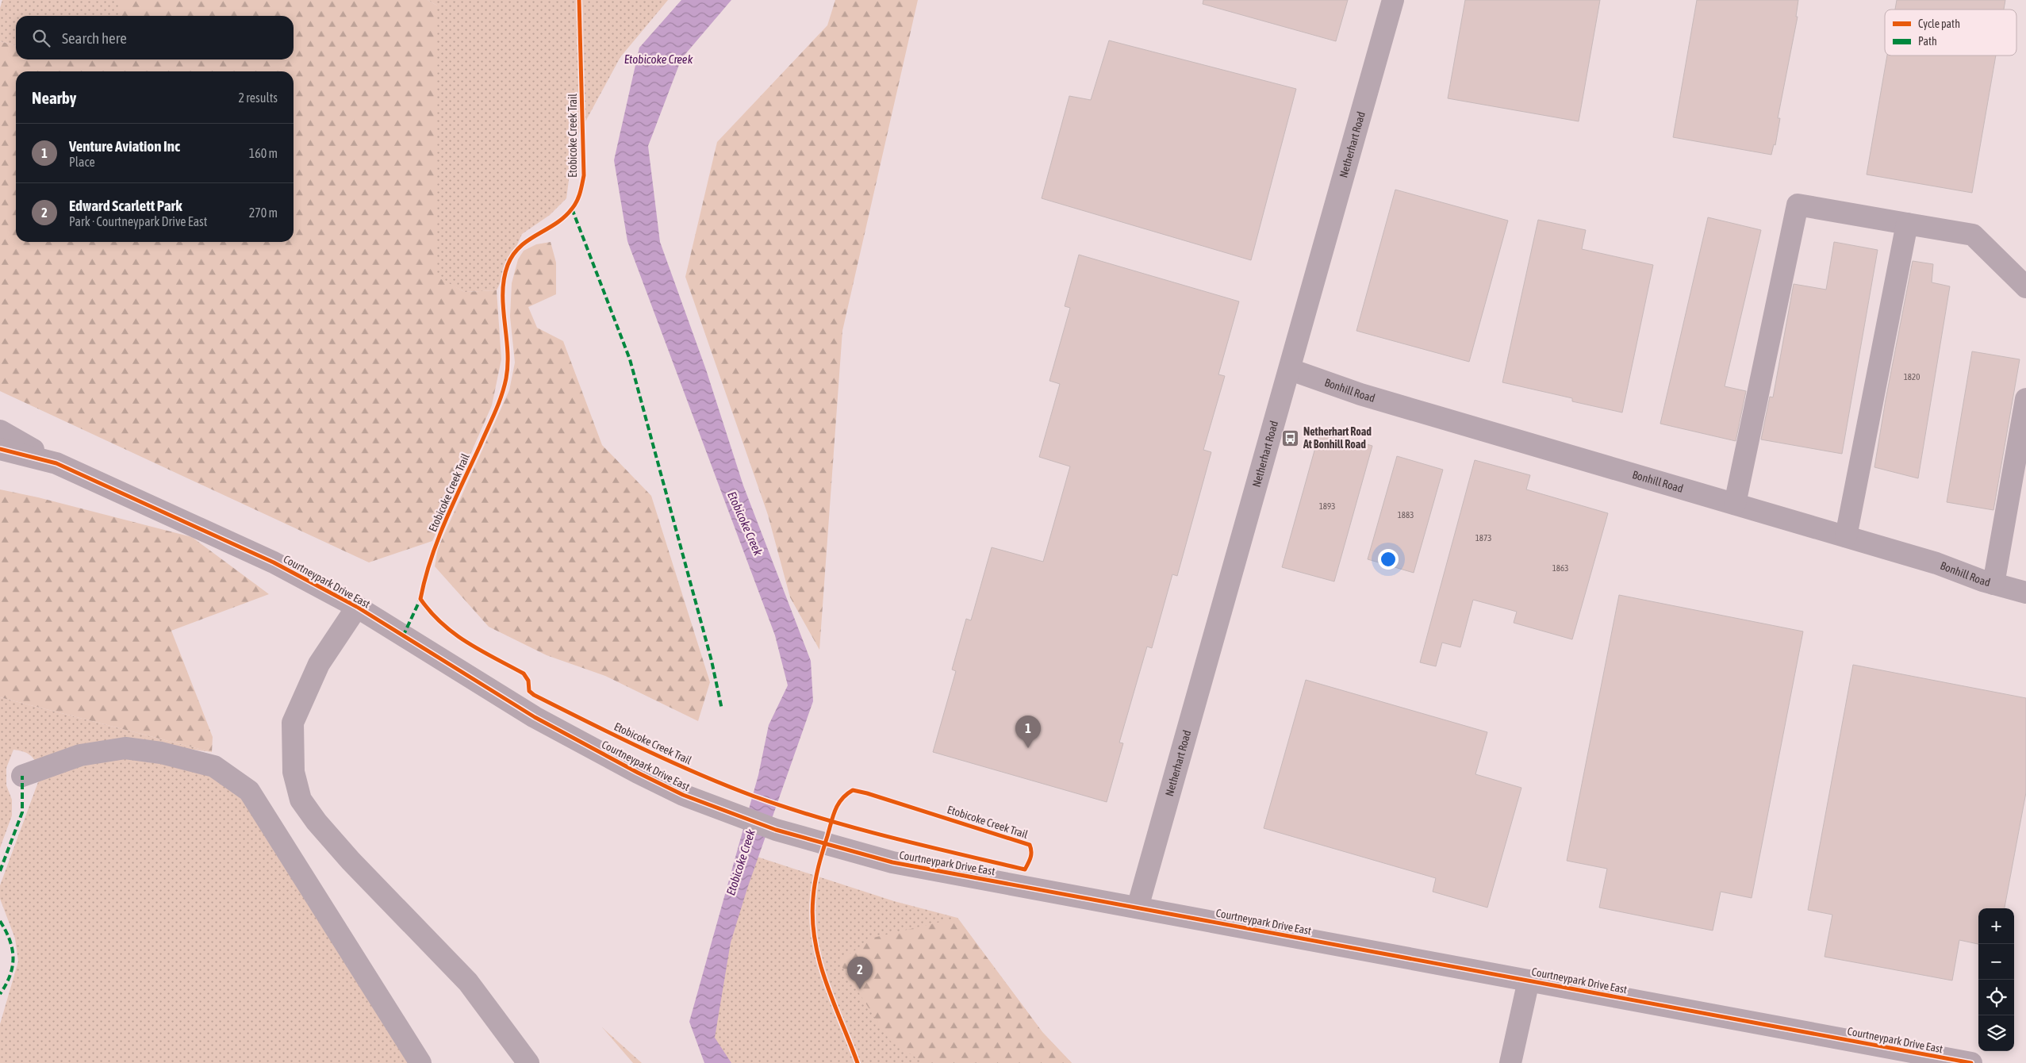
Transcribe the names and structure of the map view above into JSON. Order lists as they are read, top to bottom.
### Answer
{
  "streets": {
    "street": ["Netherhart Road", "Bonhill Road", "Courtneypark Drive East"],
    "cycle path": ["Etobicoke Creek Trail"]
  },
  "crossings": [
    ["Netherhart Road", "Bonhill Road"],
    ["Netherhart Road", "Courtneypark Drive East"]
  ],
  "water": ["Etobicoke Creek"],
  "places": {
    "bus stop": ["Netherhart Road At Bonhill Road"]
  },
  "house_numbers": [
    "1820",
    "1893",
    "1883",
    "1873",
    "1863"
  ],
  "legend": ["Cycle path", "Path"],
  "page": {
    "search": "Search here",
    "heading": ["Nearby", "2 results"],
    "list": [
      {
        "mark": "1",
        "name": "Venture Aviation Inc",
        "note": "Place",
        "value": "160 m"
      },
      {
        "mark": "2",
        "name": "Edward Scarlett Park",
        "note": "Park · Courtneypark Drive East",
        "value": "270 m"
      }
    ],
    "pins": ["1", "2"],
    "map_buttons": ["+", "−"]
  }
}
